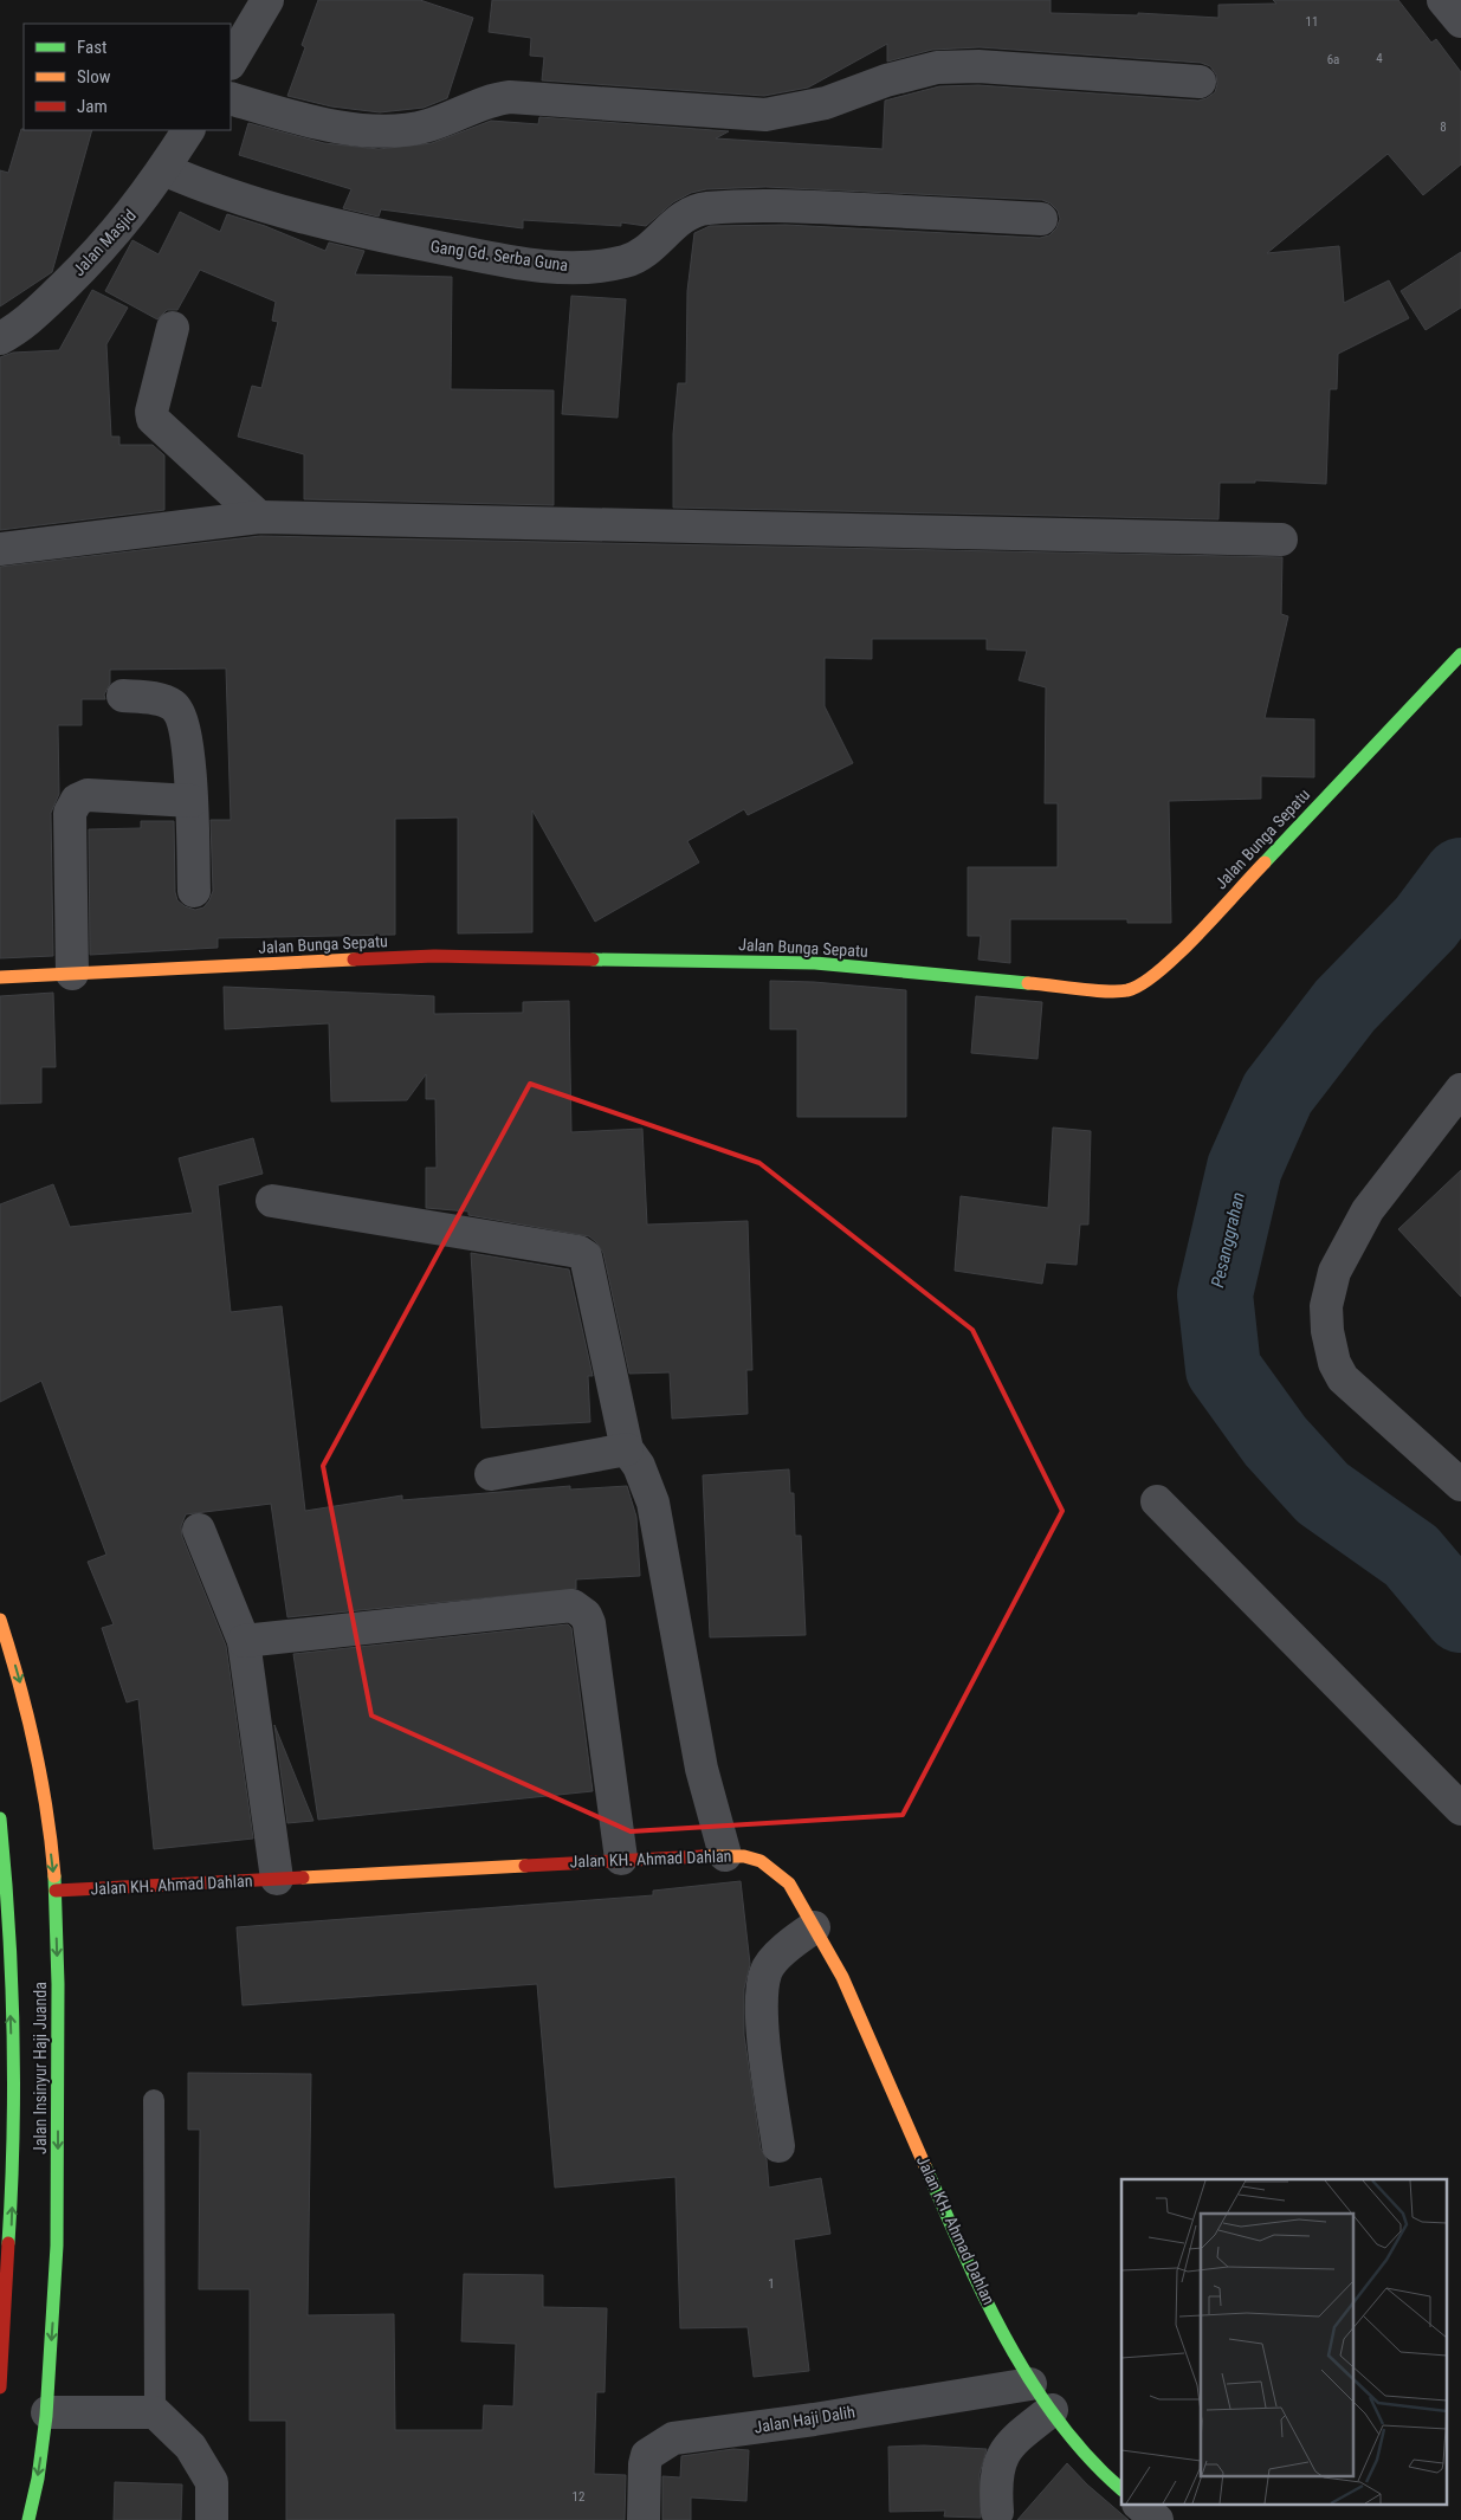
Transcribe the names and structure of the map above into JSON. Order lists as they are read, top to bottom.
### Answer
{
  "streets": {
    "main road": ["Jalan Bunga Sepatu", "Jalan KH. Ahmad Dahlan", "Jalan Insinyur Haji Juanda"],
    "street": ["Jalan Masjid", "Gang Gd. Serba Guna", "Jalan Haji Dalih"]
  },
  "crossings": [
    ["Jalan Masjid", "Gang Gd. Serba Guna"],
    ["Jalan KH. Ahmad Dahlan", "Jalan Insinyur Haji Juanda"],
    ["Jalan KH. Ahmad Dahlan", "Jalan Haji Dalih"]
  ],
  "water": ["Pesanggrahan"],
  "house_numbers": [
    "11",
    "4",
    "6a",
    "8",
    "1",
    "12"
  ],
  "legend": ["Fast", "Slow", "Jam"]
}
